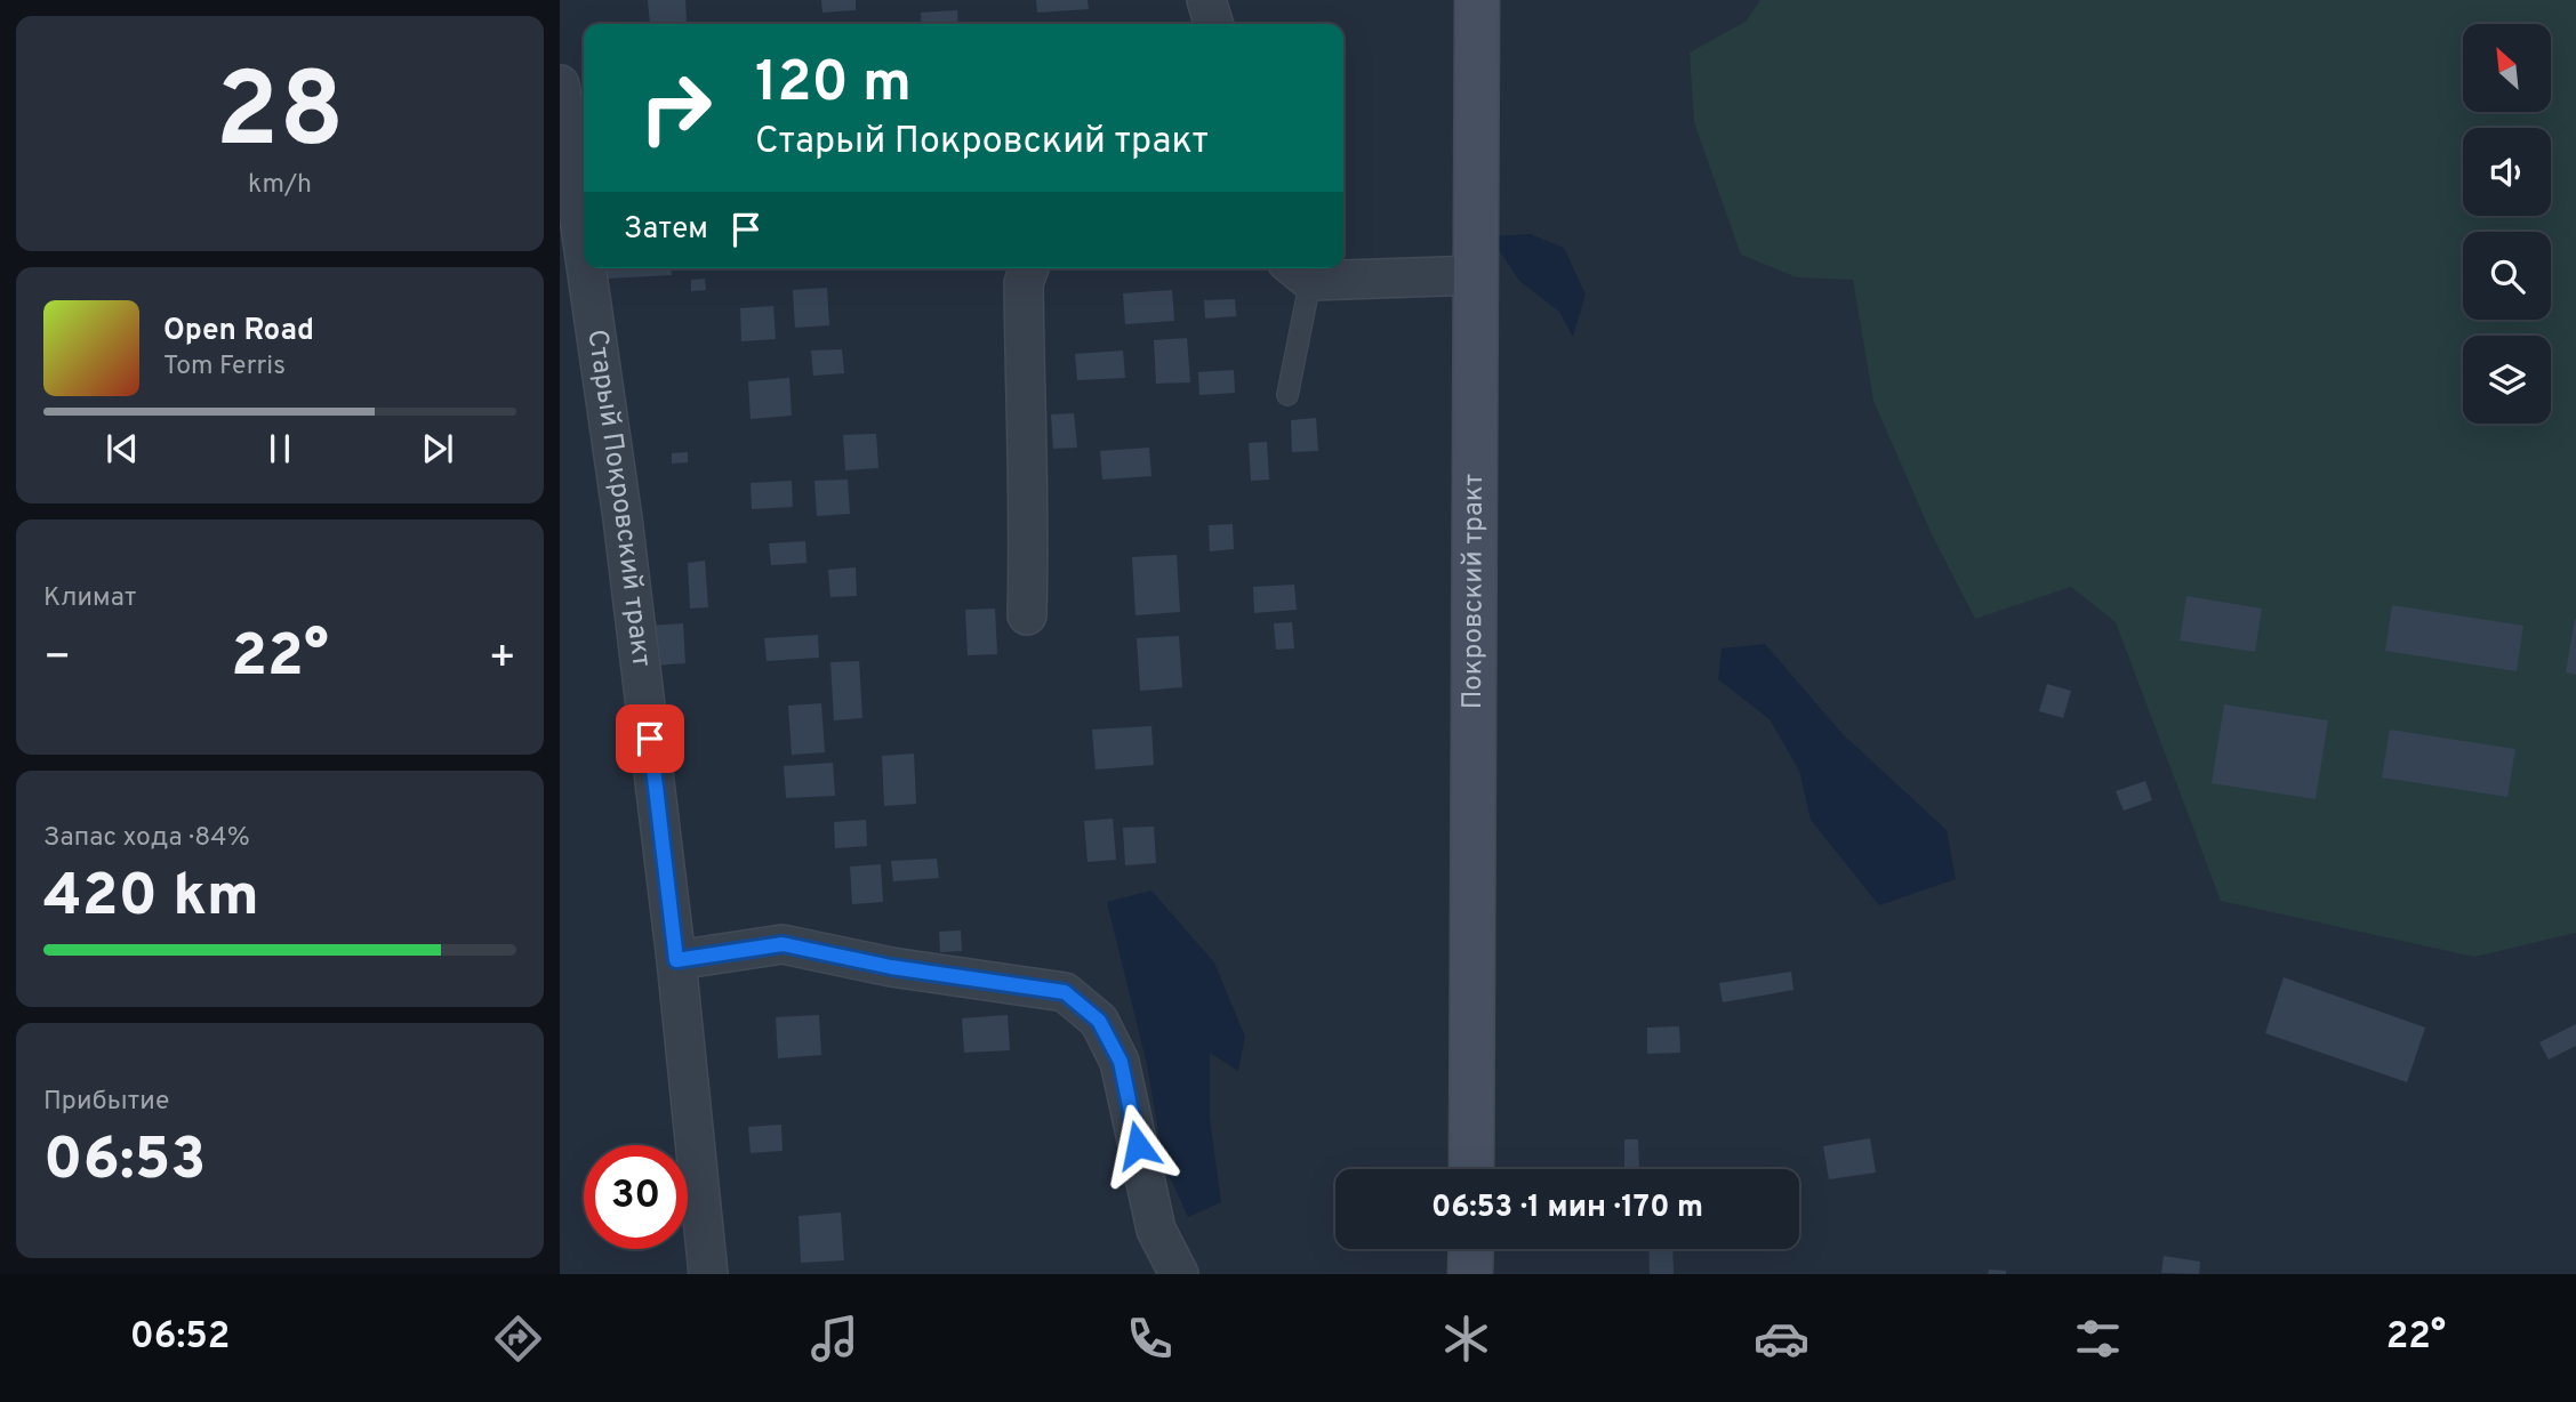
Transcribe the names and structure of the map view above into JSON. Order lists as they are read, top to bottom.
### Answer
{
  "streets": {
    "main road": ["Покровский тракт"],
    "street": ["Старый Покровский тракт"]
  },
  "north": "top left",
  "page": {
    "tile": [
      ["28", "km/h"],
      "Климат",
      ["Запас хода · 84%", "420 km"],
      ["Прибытие", "06:53"]
    ],
    "turn": ["120 m", "Старый Покровский тракт"],
    "then": "Затем",
    "song": ["Open Road", "Tom Ferris"],
    "heat": ["−", "22°", "+"],
    "limit": "30",
    "trip": "06:53 · 1 мин · 170 m",
    "tabs": ["06:52", "22°"]
  }
}
